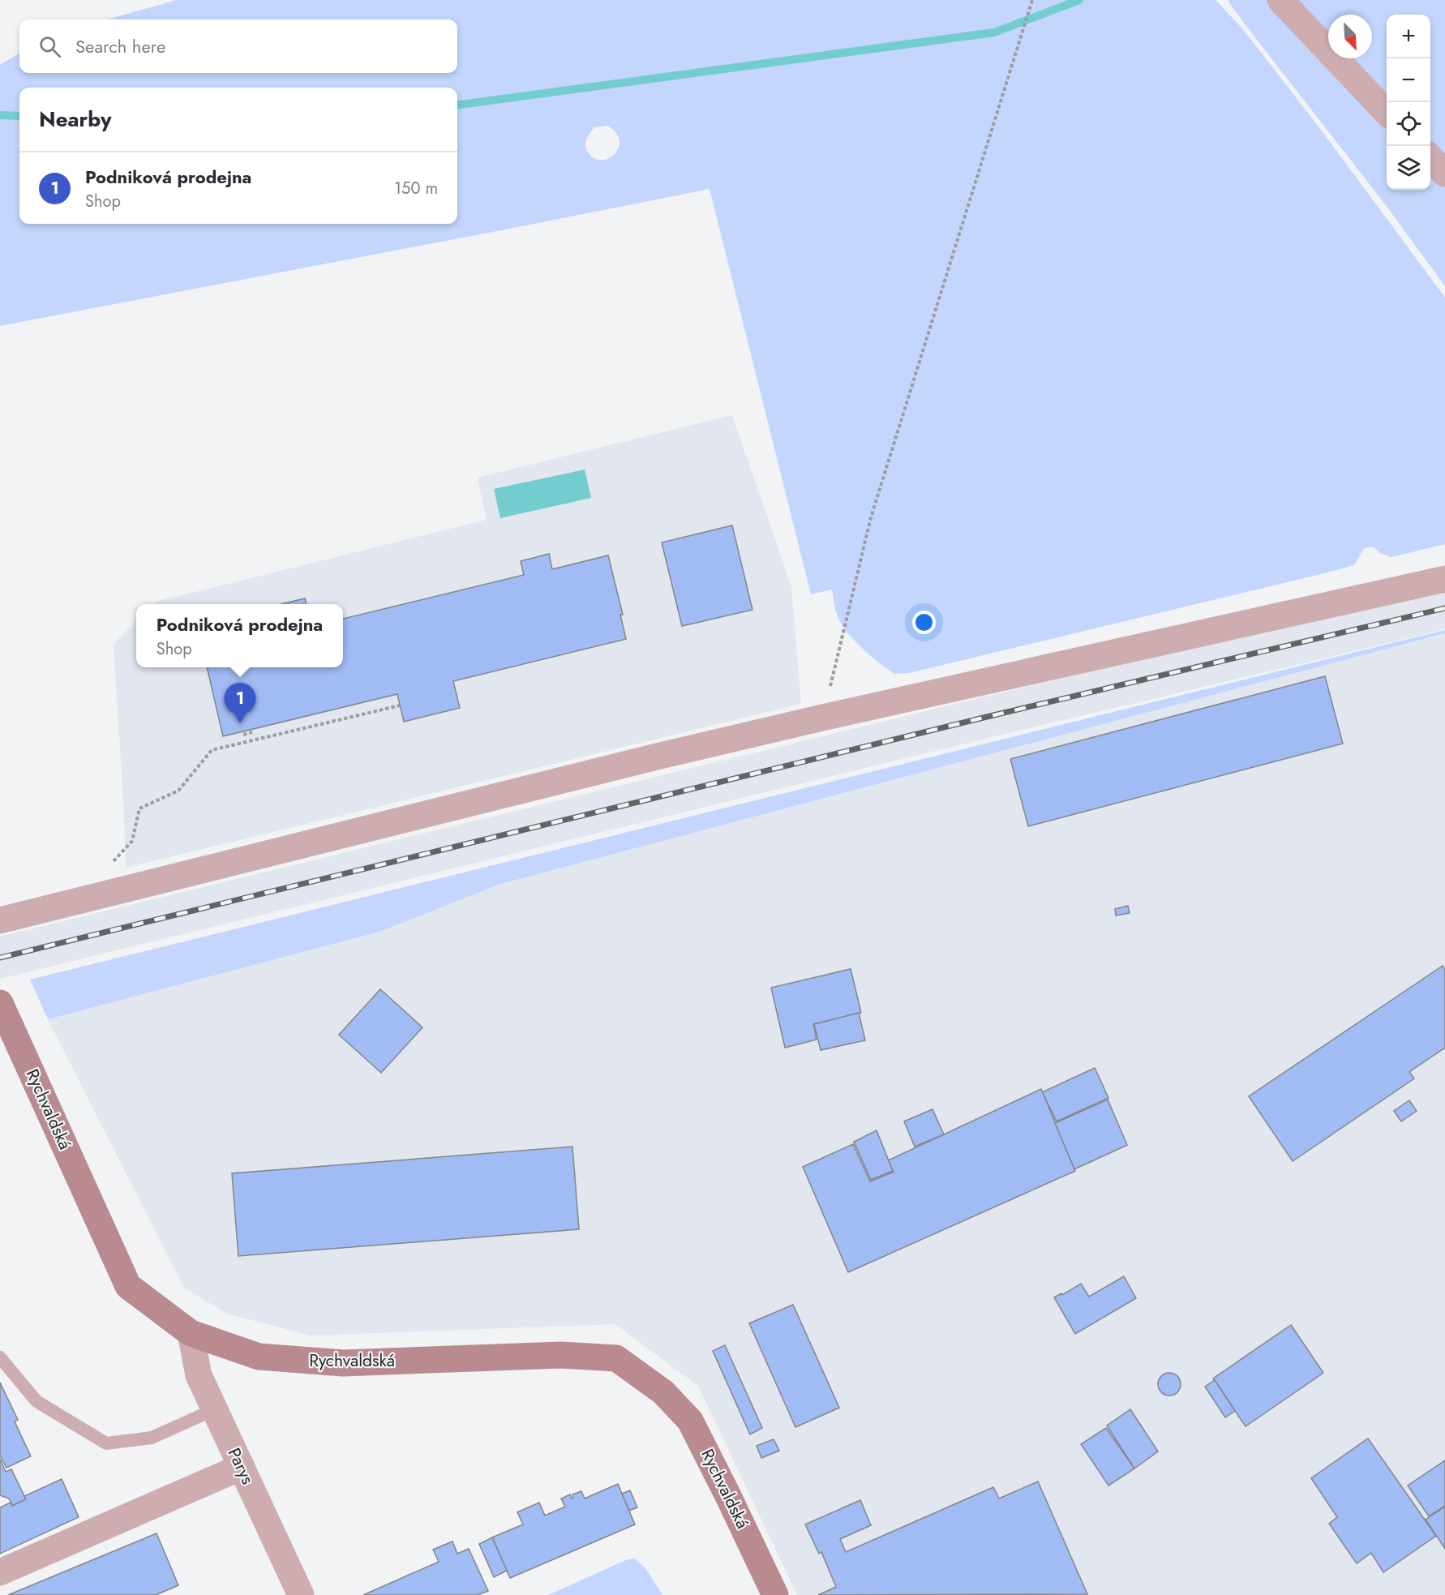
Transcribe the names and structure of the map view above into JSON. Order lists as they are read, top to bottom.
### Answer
{
  "streets": {
    "street": ["Rychvaldská", "Parys"]
  },
  "crossings": [
    ["Rychvaldská", "Parys"]
  ],
  "north": "bottom right",
  "page": {
    "map_buttons": ["+", "−"],
    "search": "Search here",
    "heading": "Nearby",
    "list": [
      {
        "mark": "1",
        "name": "Podniková prodejna",
        "note": "Shop",
        "value": "150 m"
      }
    ],
    "popup": ["Podniková prodejna", "Shop"],
    "pins": "1"
  }
}
